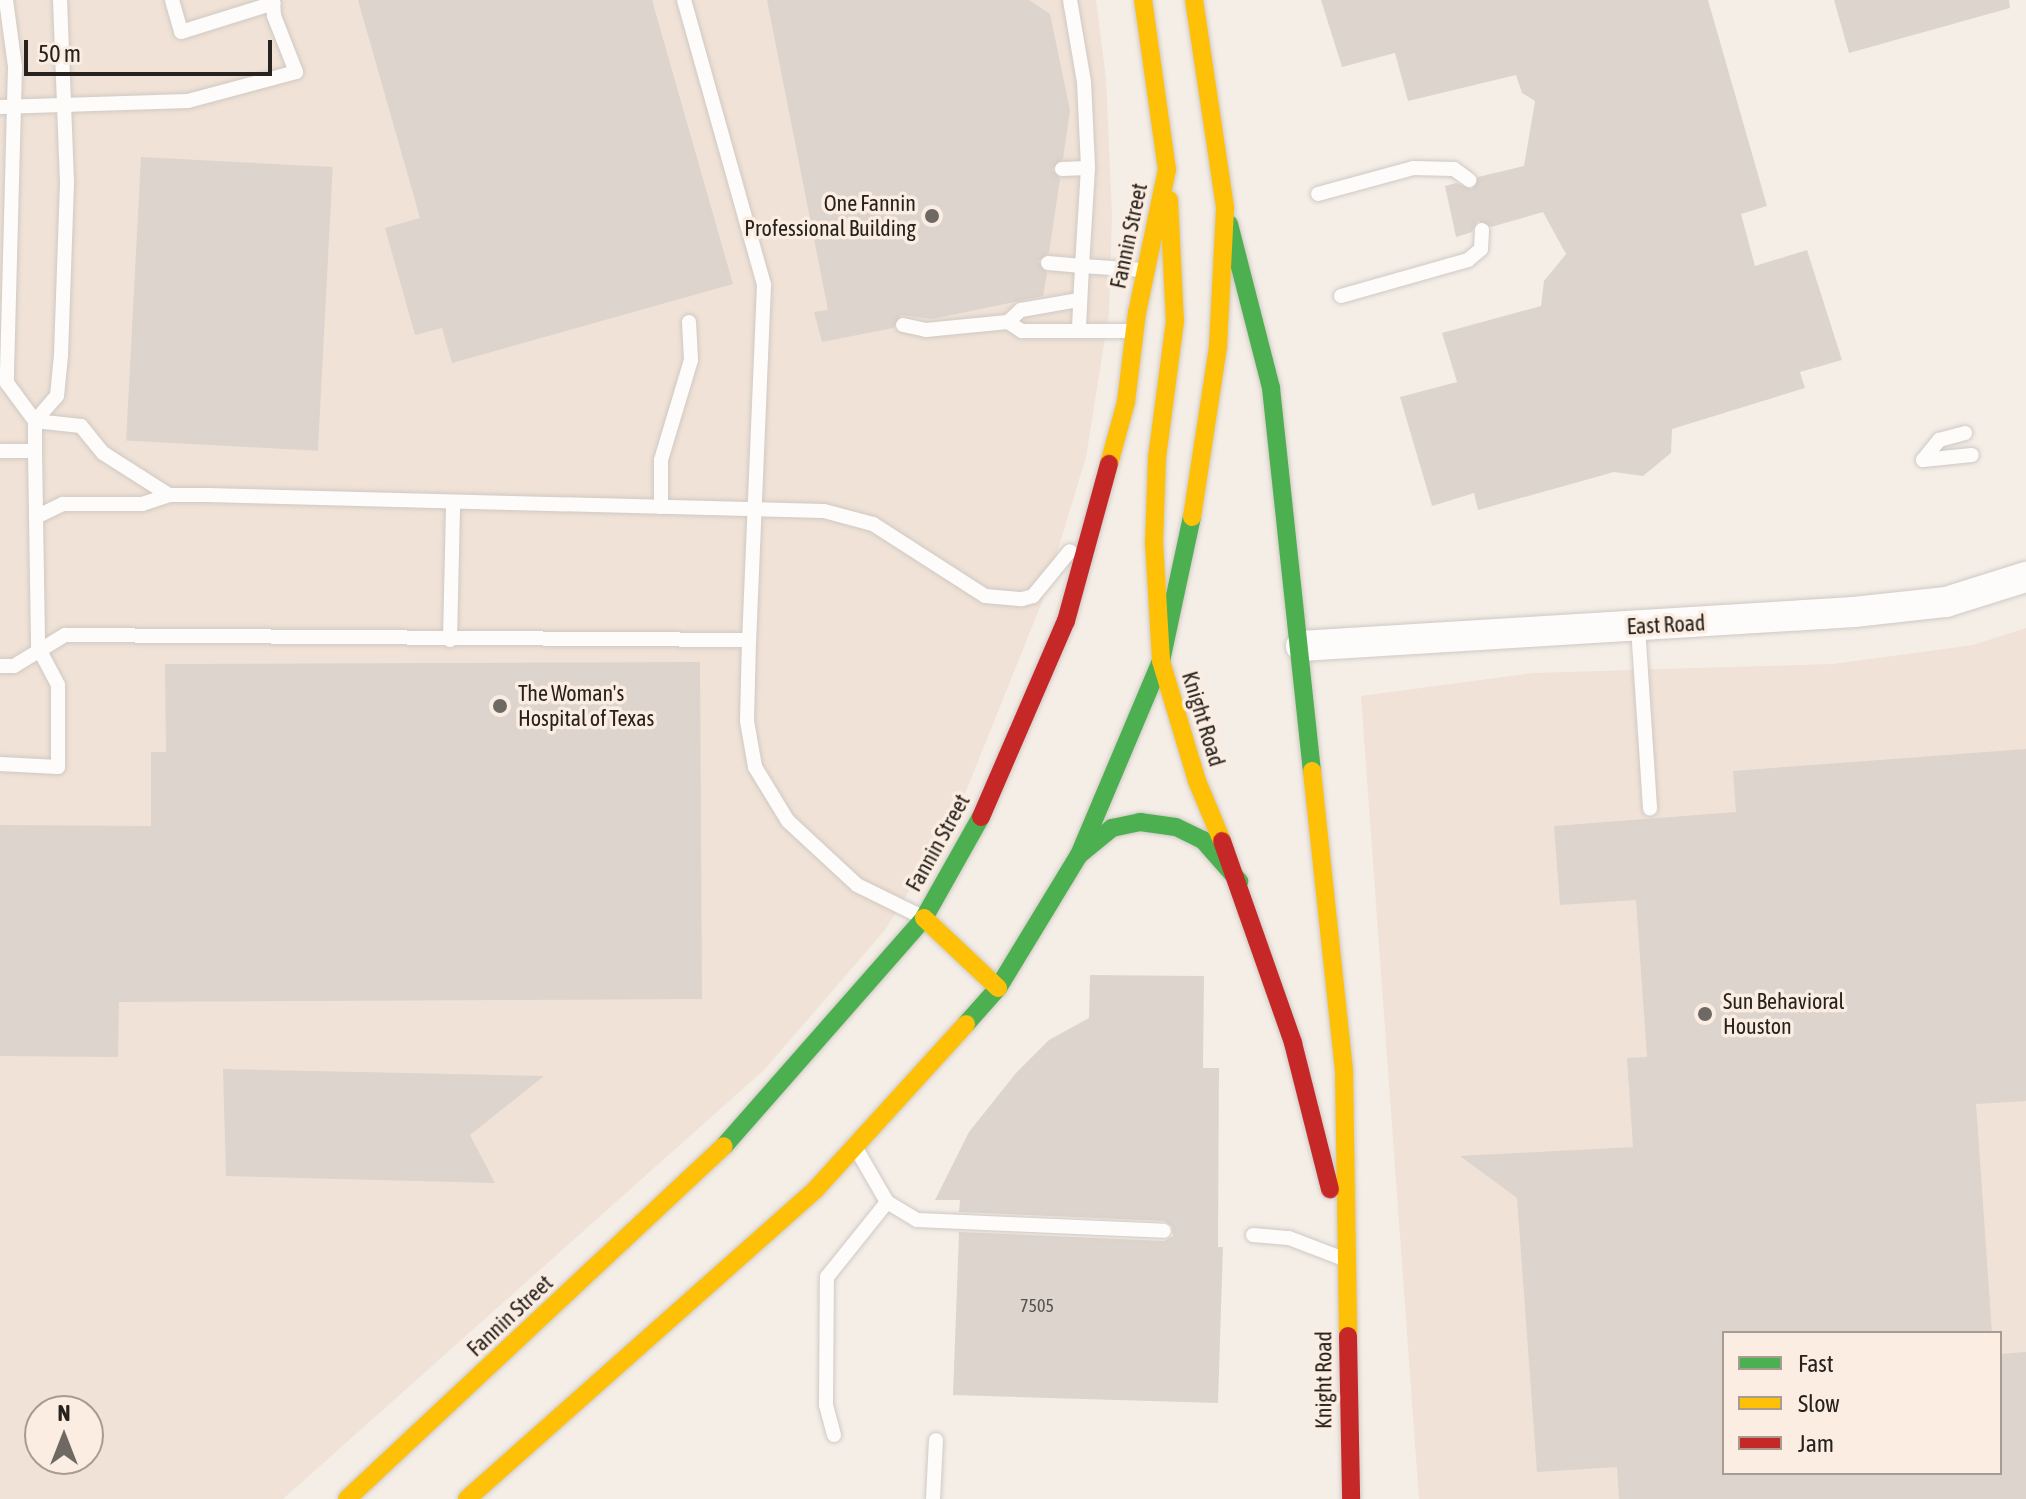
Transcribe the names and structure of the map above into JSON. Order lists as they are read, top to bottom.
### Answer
{
  "streets": {
    "main road": ["Fannin Street", "Knight Road"],
    "street": ["East Road"]
  },
  "crossings": [
    ["Fannin Street", "Knight Road"],
    ["East Road", "Knight Road"]
  ],
  "places": ["One Fannin Professional Building", "The Woman's Hospital of Texas", "Sun Behavioral Houston"],
  "house_numbers": ["7505"],
  "legend": ["Fast", "Slow", "Jam"],
  "scale_bar": "50 m",
  "north": "top"
}
